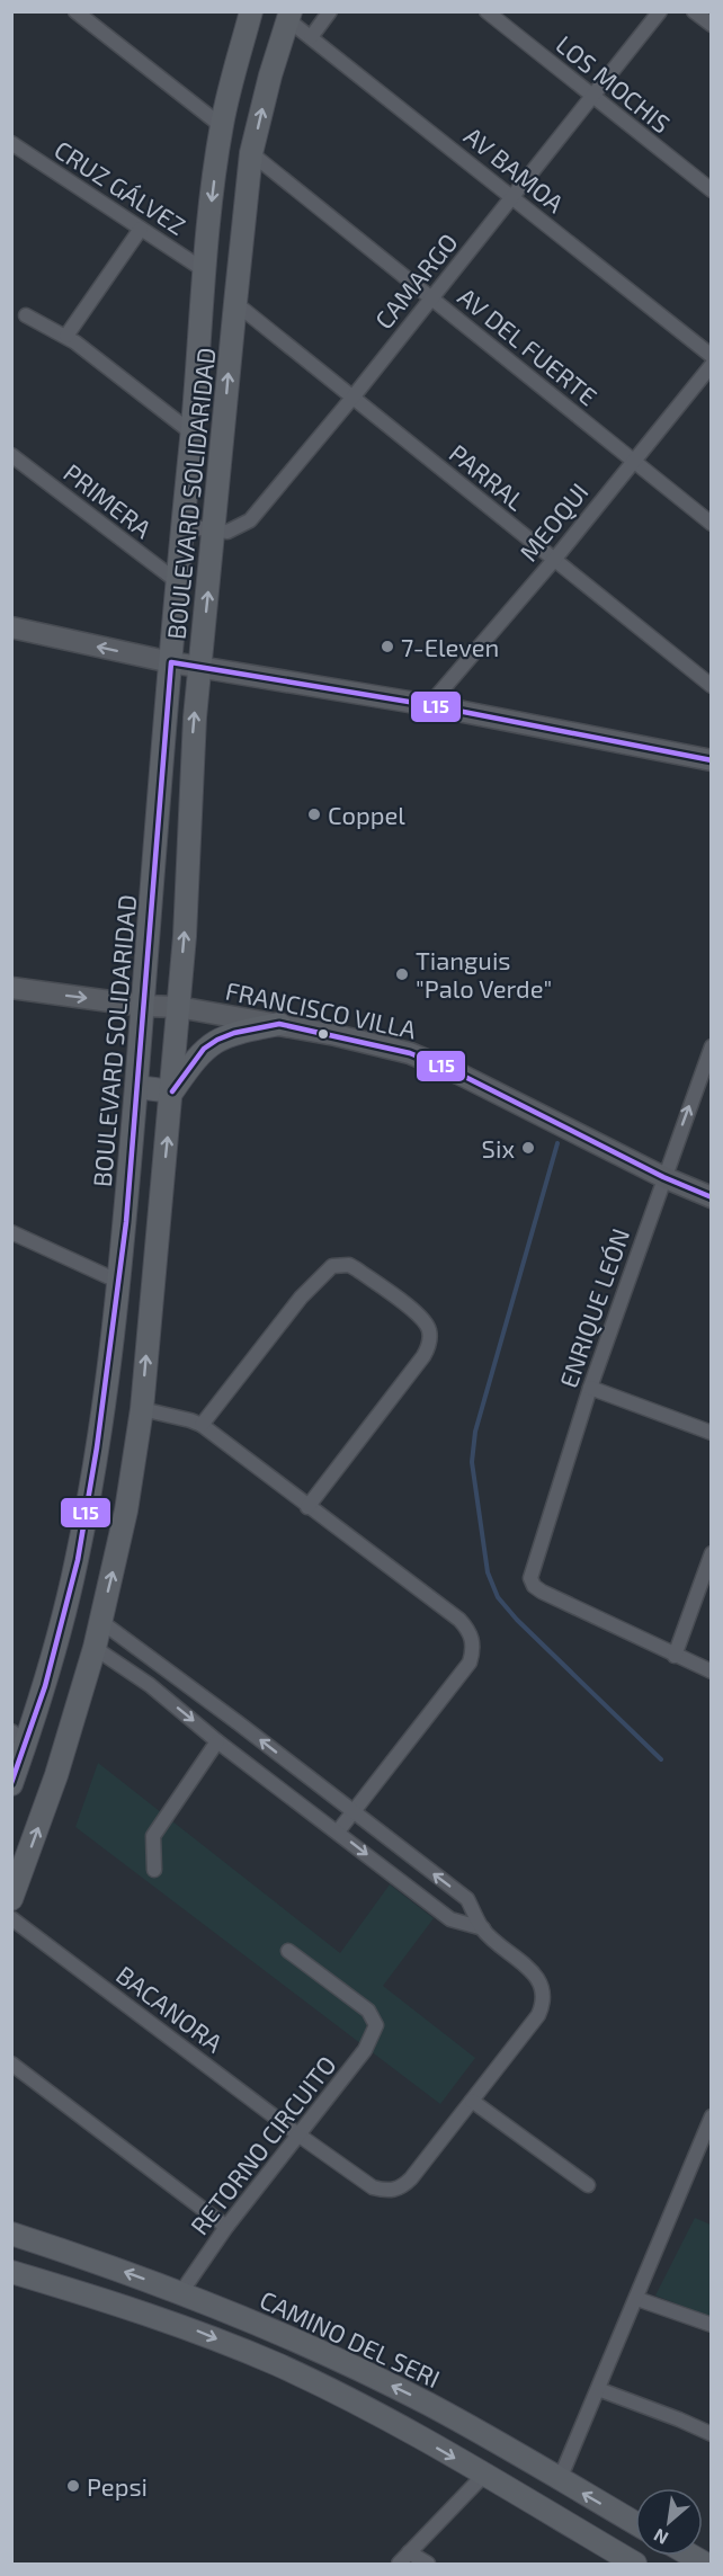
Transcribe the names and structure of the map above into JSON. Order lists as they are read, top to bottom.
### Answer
{
  "streets": {
    "main road": ["BOULEVARD SOLIDARIDAD", "FRANCISCO VILLA", "CAMINO DEL SERI"],
    "street": [
      "LOS MOCHIS",
      "AV BAMOA",
      "CRUZ GÁLVEZ",
      "CAMARGO",
      "AV DEL FUERTE",
      "PARRAL",
      "PRIMERA",
      "MEOQUI",
      "ENRIQUE LEÓN",
      "BACANORA",
      "RETORNO CIRCUITO"
    ]
  },
  "crossings": [
    ["LOS MOCHIS", "CAMARGO"],
    ["AV BAMOA", "CAMARGO"],
    ["AV BAMOA", "BOULEVARD SOLIDARIDAD"],
    ["CRUZ GÁLVEZ", "BOULEVARD SOLIDARIDAD"],
    ["CAMARGO", "AV DEL FUERTE"],
    ["CAMARGO", "PARRAL"],
    ["CAMARGO", "BOULEVARD SOLIDARIDAD"],
    ["AV DEL FUERTE", "BOULEVARD SOLIDARIDAD"],
    ["AV DEL FUERTE", "MEOQUI"],
    ["PARRAL", "BOULEVARD SOLIDARIDAD"],
    ["PARRAL", "MEOQUI"],
    ["BOULEVARD SOLIDARIDAD", "PRIMERA"],
    ["BOULEVARD SOLIDARIDAD", "FRANCISCO VILLA"],
    ["FRANCISCO VILLA", "ENRIQUE LEÓN"],
    ["BACANORA", "RETORNO CIRCUITO"],
    ["RETORNO CIRCUITO", "CAMINO DEL SERI"]
  ],
  "places": [
    "7-Eleven",
    "Coppel",
    "Tianguis \"Palo Verde\"",
    "Six",
    "Pepsi"
  ],
  "lines": ["transit line L15"],
  "north": "bottom left"
}
